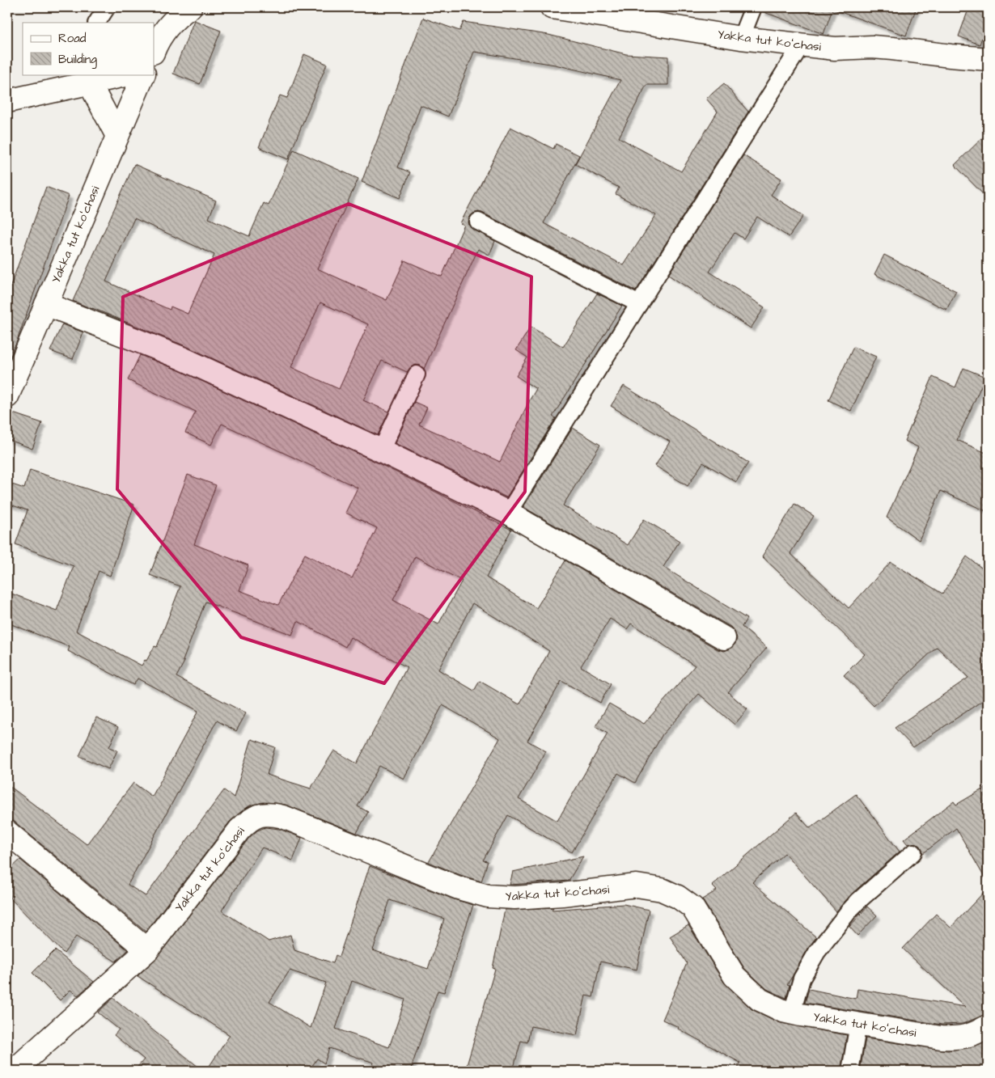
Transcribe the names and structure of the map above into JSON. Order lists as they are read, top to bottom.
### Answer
{
  "streets": {
    "street": ["Yakka tut koʻchasi"]
  },
  "legend": ["Road", "Building"]
}
